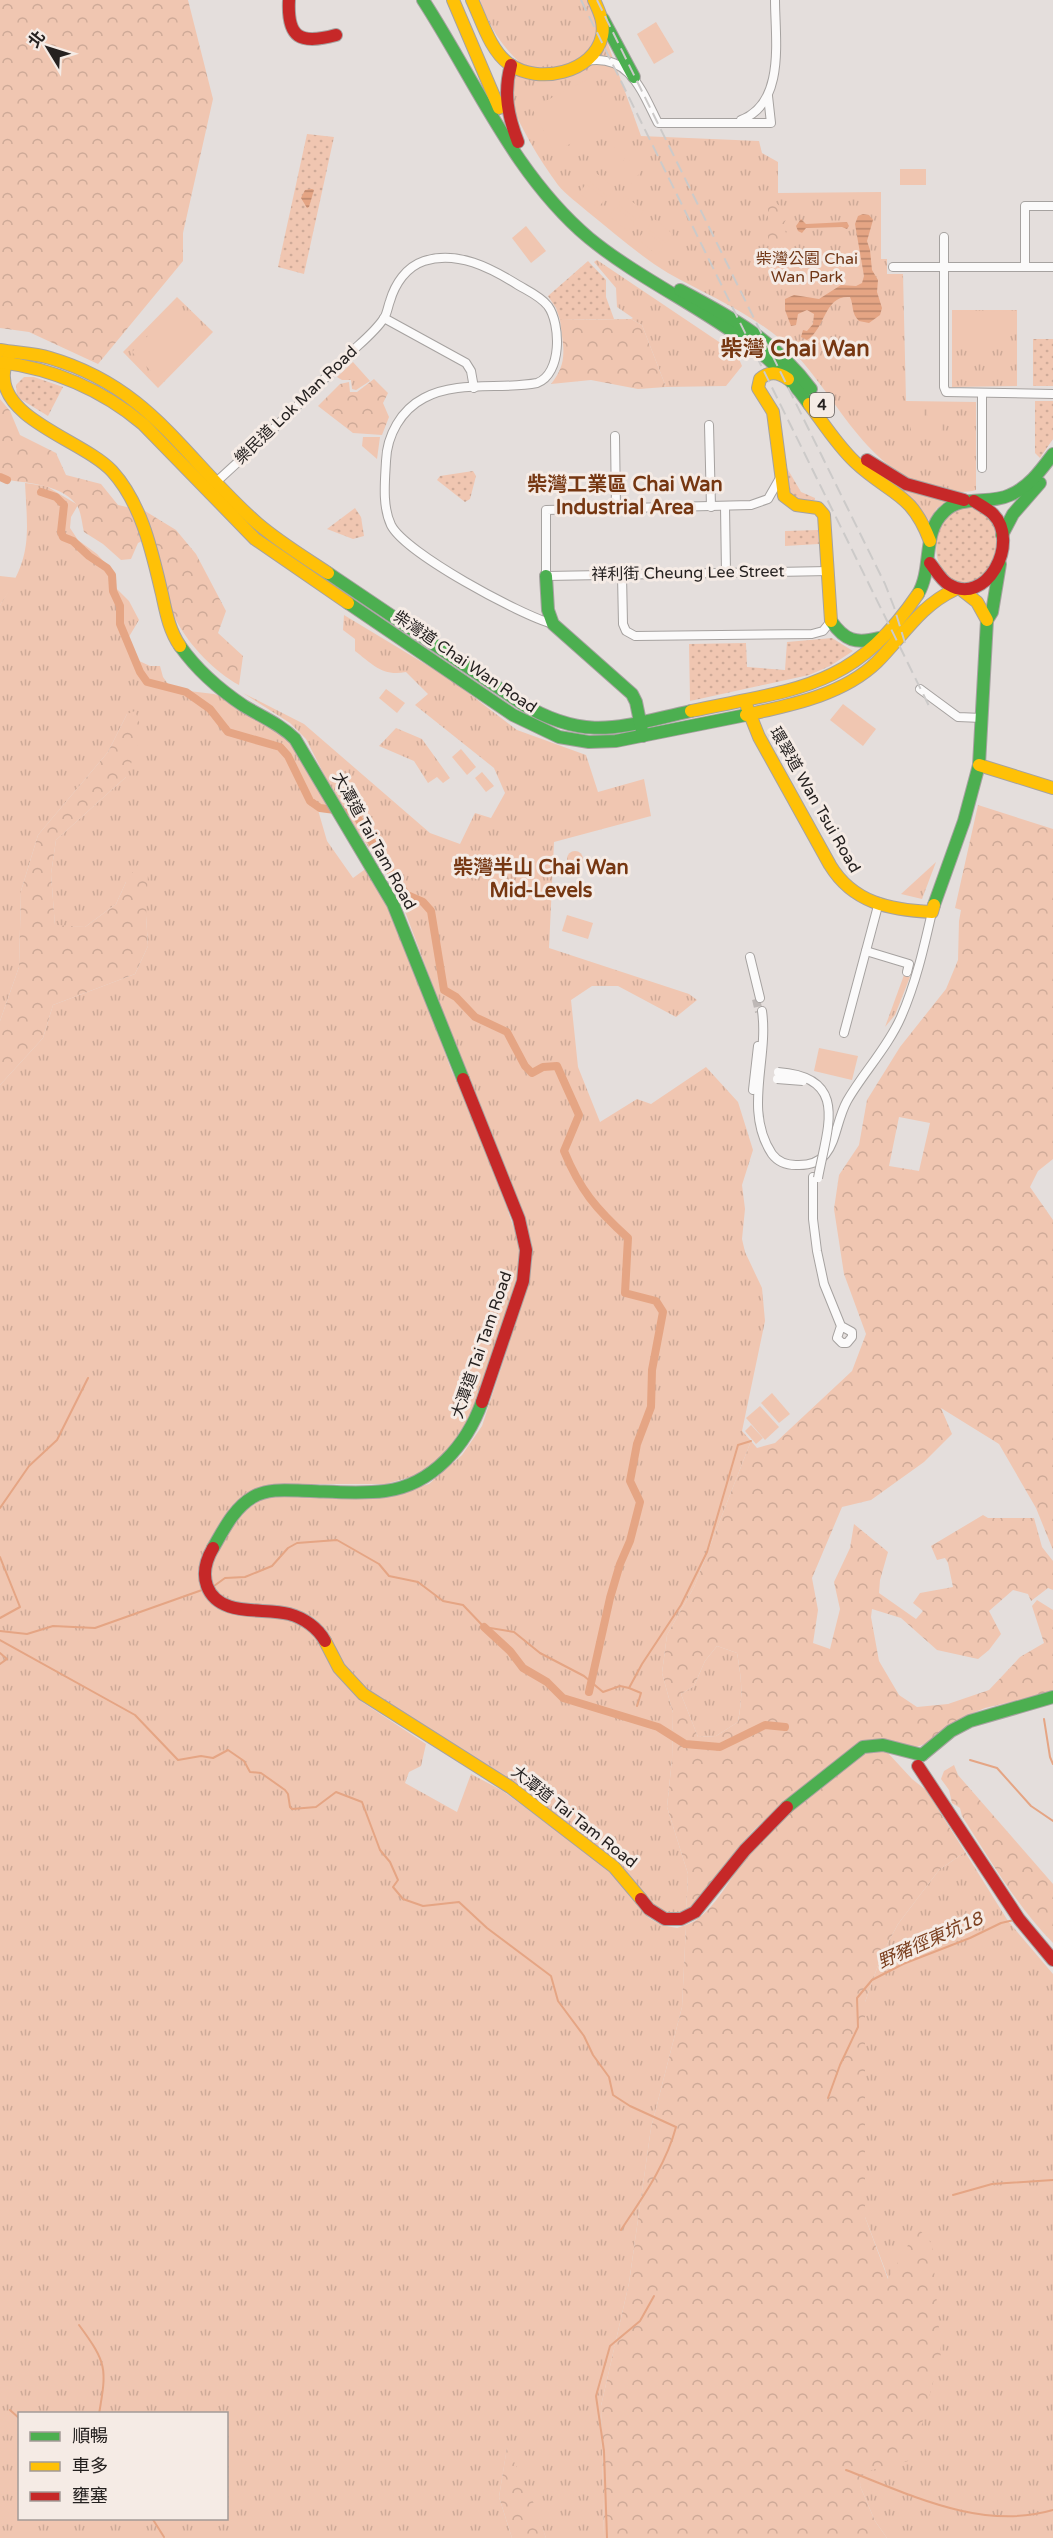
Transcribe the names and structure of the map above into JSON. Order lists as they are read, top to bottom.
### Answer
{
  "streets": {
    "main road": [
      "4",
      "柴灣道 Chai Wan Road",
      "環翠道 Wan Tsui Road",
      "大潭道 Tai Tam Road"
    ],
    "street": ["樂民道 Lok Man Road", "祥利街 Cheung Lee Street"]
  },
  "crossings": [
    ["樂民道 Lok Man Road", "柴灣道 Chai Wan Road"],
    ["4", "柴灣道 Chai Wan Road"],
    ["柴灣道 Chai Wan Road", "環翠道 Wan Tsui Road"],
    ["柴灣道 Chai Wan Road", "大潭道 Tai Tam Road"]
  ],
  "districts": ["柴灣 Chai Wan", "柴灣工業區 Chai Wan Industrial Area", "柴灣半山 Chai Wan Mid-Levels"],
  "water": ["野豬徑東坑18"],
  "parks": ["柴灣公園 Chai Wan Park"],
  "legend": ["順暢", "車多", "壅塞"],
  "north": "top left"
}
